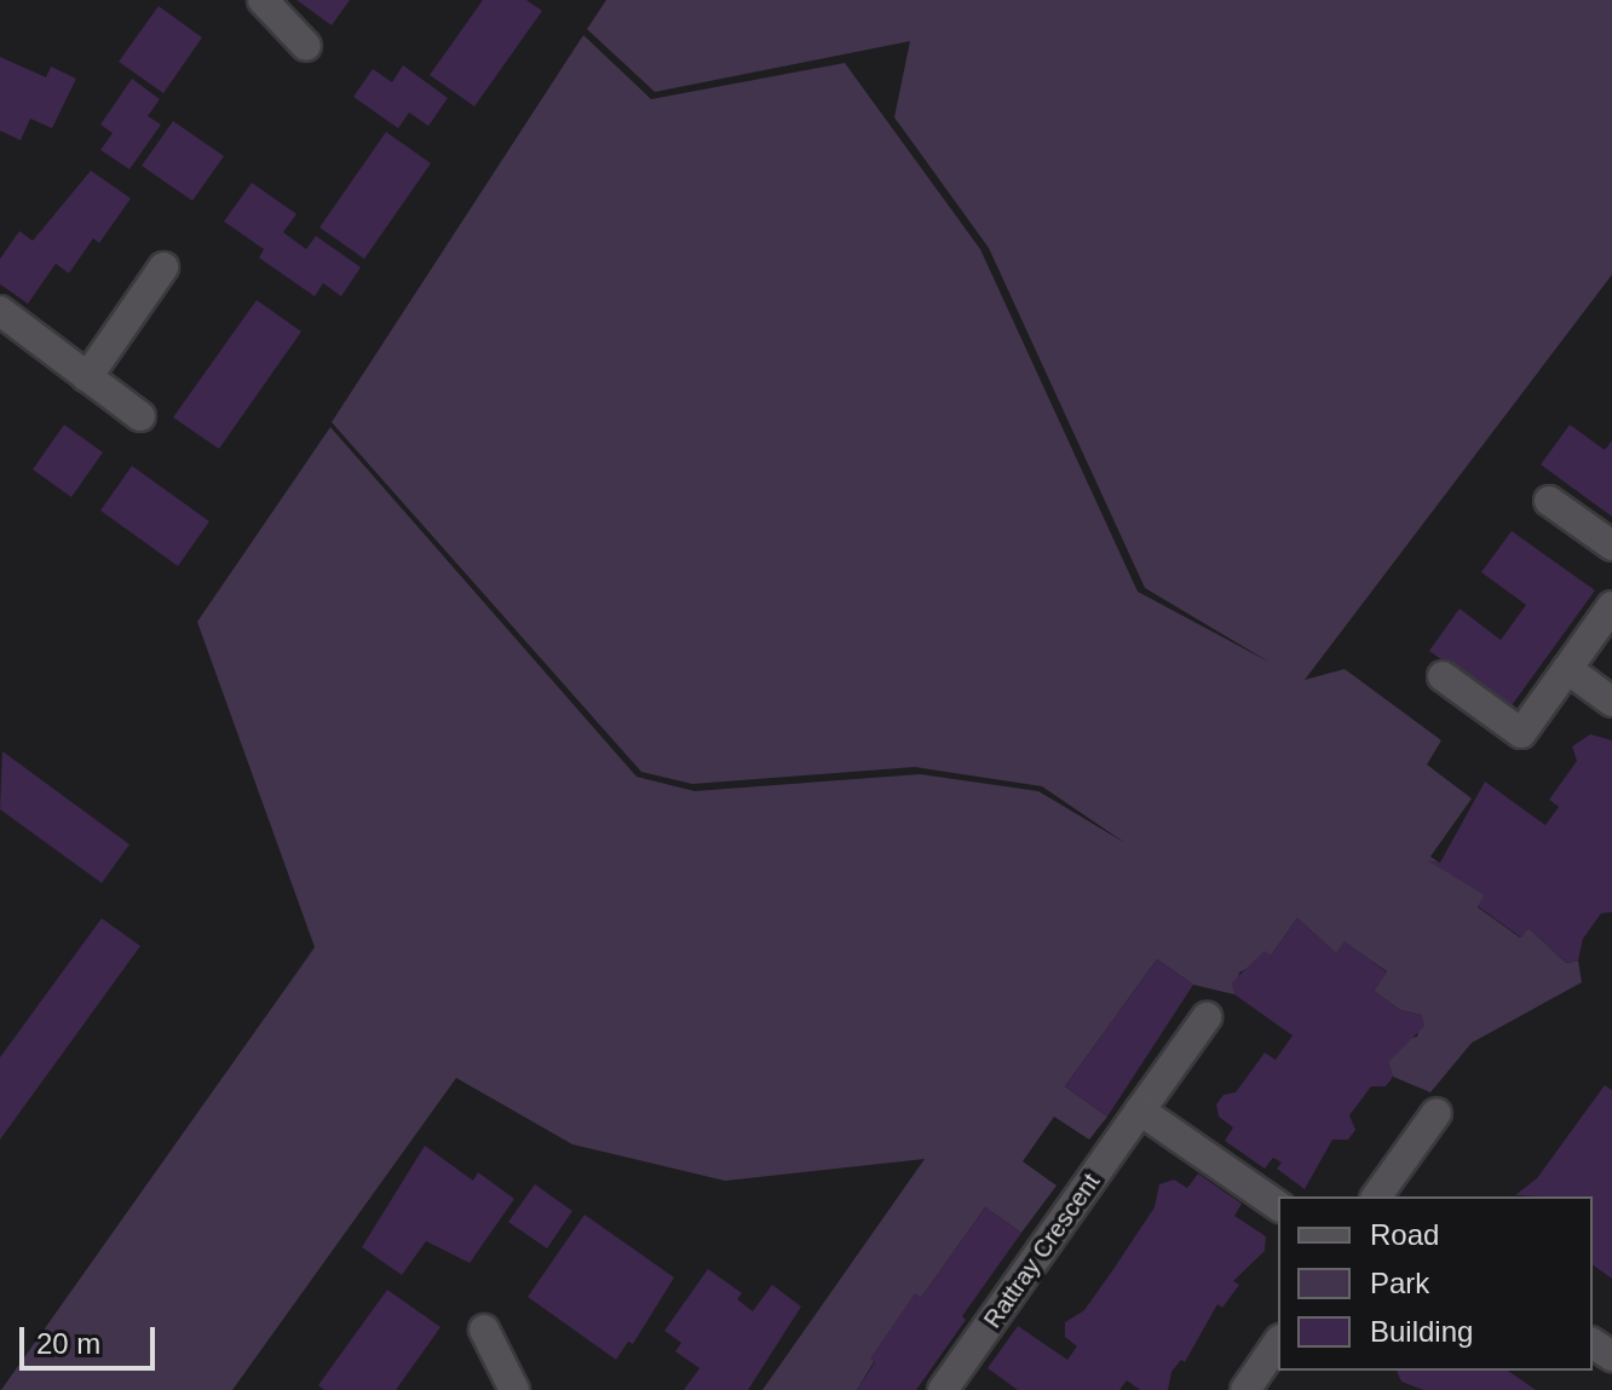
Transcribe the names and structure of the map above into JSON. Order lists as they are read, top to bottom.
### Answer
{
  "streets": {
    "street": ["Rattray Crescent"]
  },
  "legend": ["Road", "Park", "Building"],
  "scale_bar": "20 m"
}
